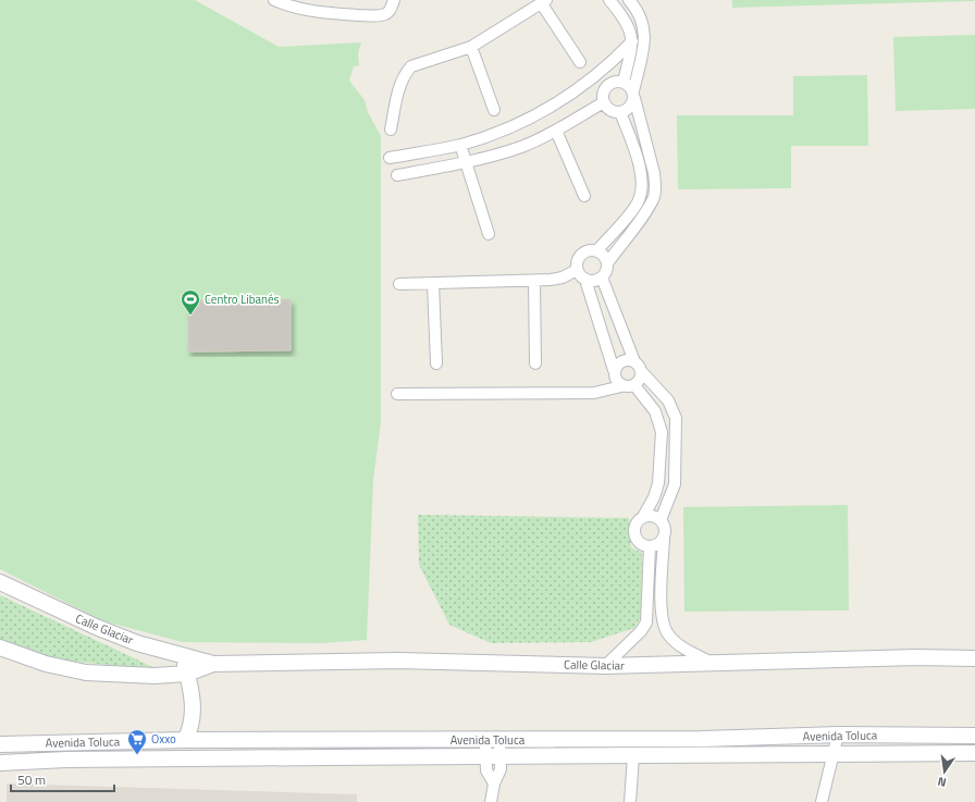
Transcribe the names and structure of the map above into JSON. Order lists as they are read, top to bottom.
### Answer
{
  "streets": {
    "street": ["Calle Glaciar", "Avenida Toluca"]
  },
  "places": {
    "sports": ["Centro Libanés"],
    "supermarket": ["Oxxo"]
  },
  "scale_bar": "50 m",
  "north": "bottom"
}
